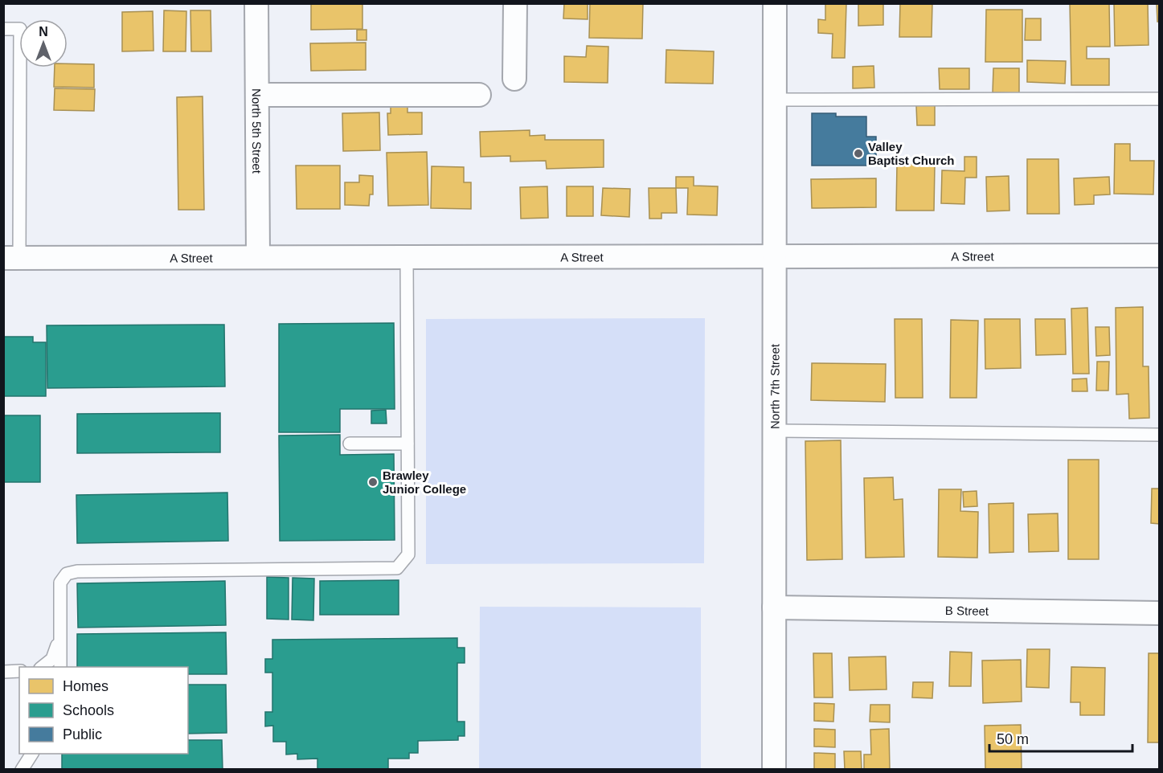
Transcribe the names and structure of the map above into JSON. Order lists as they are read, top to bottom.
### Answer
{
  "streets": {
    "street": [
      "North 5th Street",
      "A Street",
      "North 7th Street",
      "B Street"
    ]
  },
  "crossings": [
    ["North 5th Street", "A Street"],
    ["A Street", "North 7th Street"],
    ["North 7th Street", "B Street"]
  ],
  "places": ["Valley Baptist Church", "Brawley Junior College"],
  "legend": ["Homes", "Schools", "Public"],
  "scale_bar": "50 m",
  "north": "top"
}
